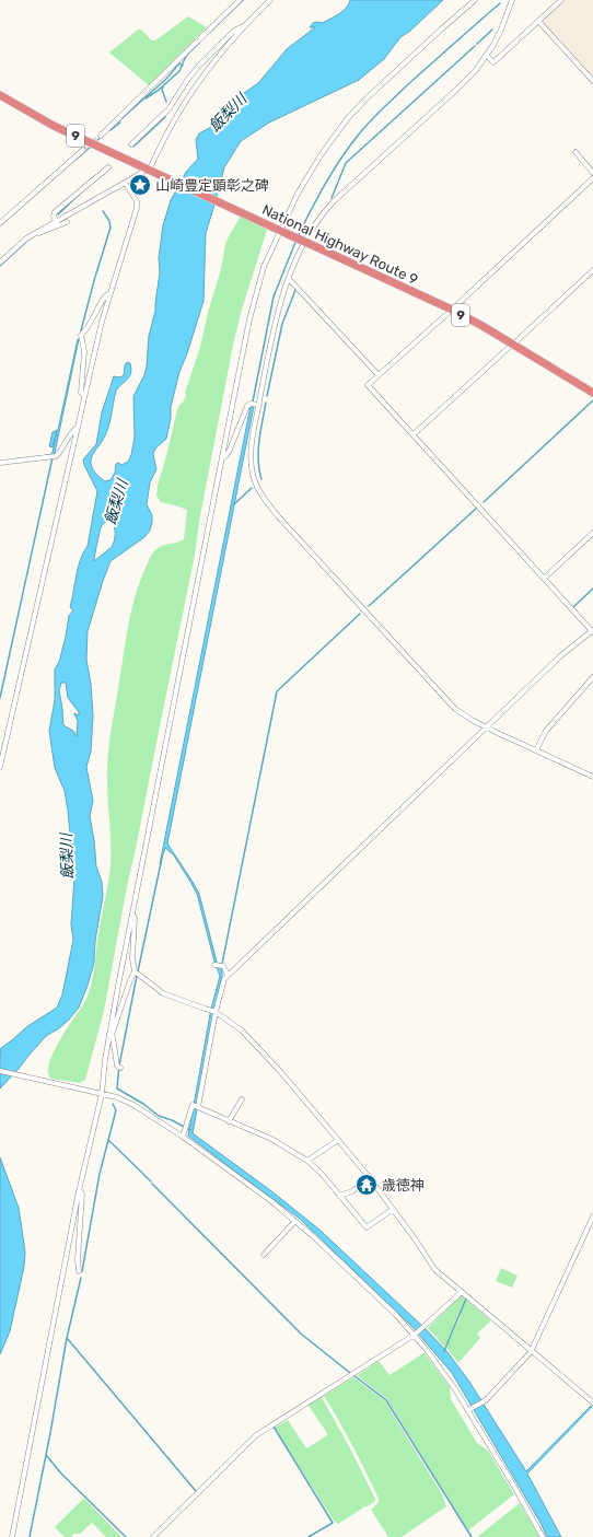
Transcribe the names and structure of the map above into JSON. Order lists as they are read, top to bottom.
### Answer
{
  "streets": {
    "highway": ["9", "National Highway Route 9"]
  },
  "water": ["飯梨川"],
  "places": {
    "place": ["山崎豊定顕彰之碑"],
    "temple": ["歳徳神"]
  }
}
